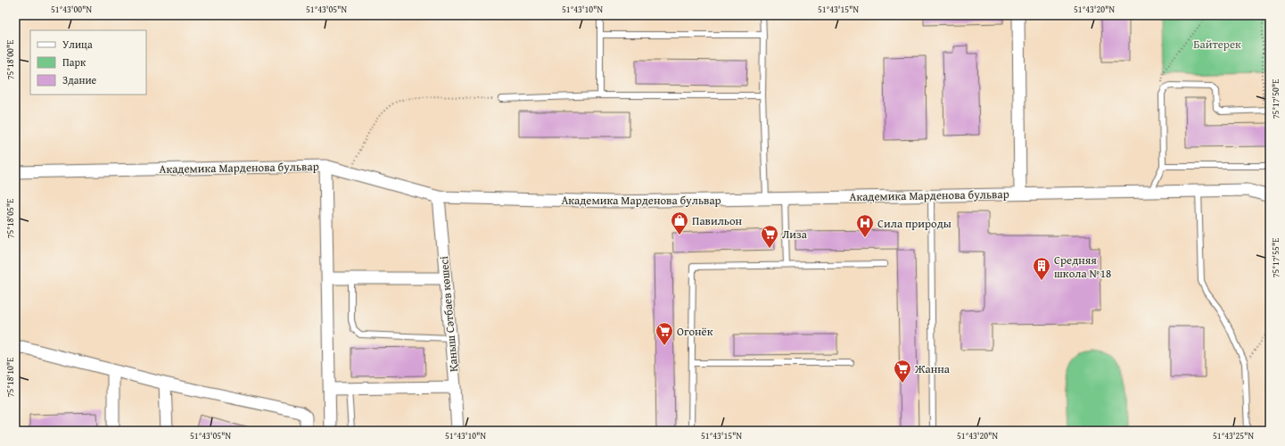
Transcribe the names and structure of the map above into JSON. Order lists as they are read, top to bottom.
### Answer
{
  "streets": {
    "street": ["Академика Марденова бульвар", "Қаныш Сәтбаев көшесі"]
  },
  "crossings": [
    ["Академика Марденова бульвар", "Қаныш Сәтбаев көшесі"]
  ],
  "parks": ["Байтерек"],
  "places": {
    "shop": ["Павильон"],
    "hospital": ["Сила природы"],
    "supermarket": ["Лиза", "Огонёк", "Жанна"],
    "building": ["Средняя школа №18"]
  },
  "legend": ["Улица", "Парк", "Здание"],
  "coordinates": [
    "51°43'00\"N",
    "51°43'05\"N",
    "51°43'10\"N",
    "51°43'15\"N",
    "51°43'20\"N",
    "75°18'00\"E",
    "75°17'50\"E",
    "75°18'05\"E",
    "75°17'55\"E",
    "75°18'10\"E",
    "51°43'25\"N"
  ]
}
